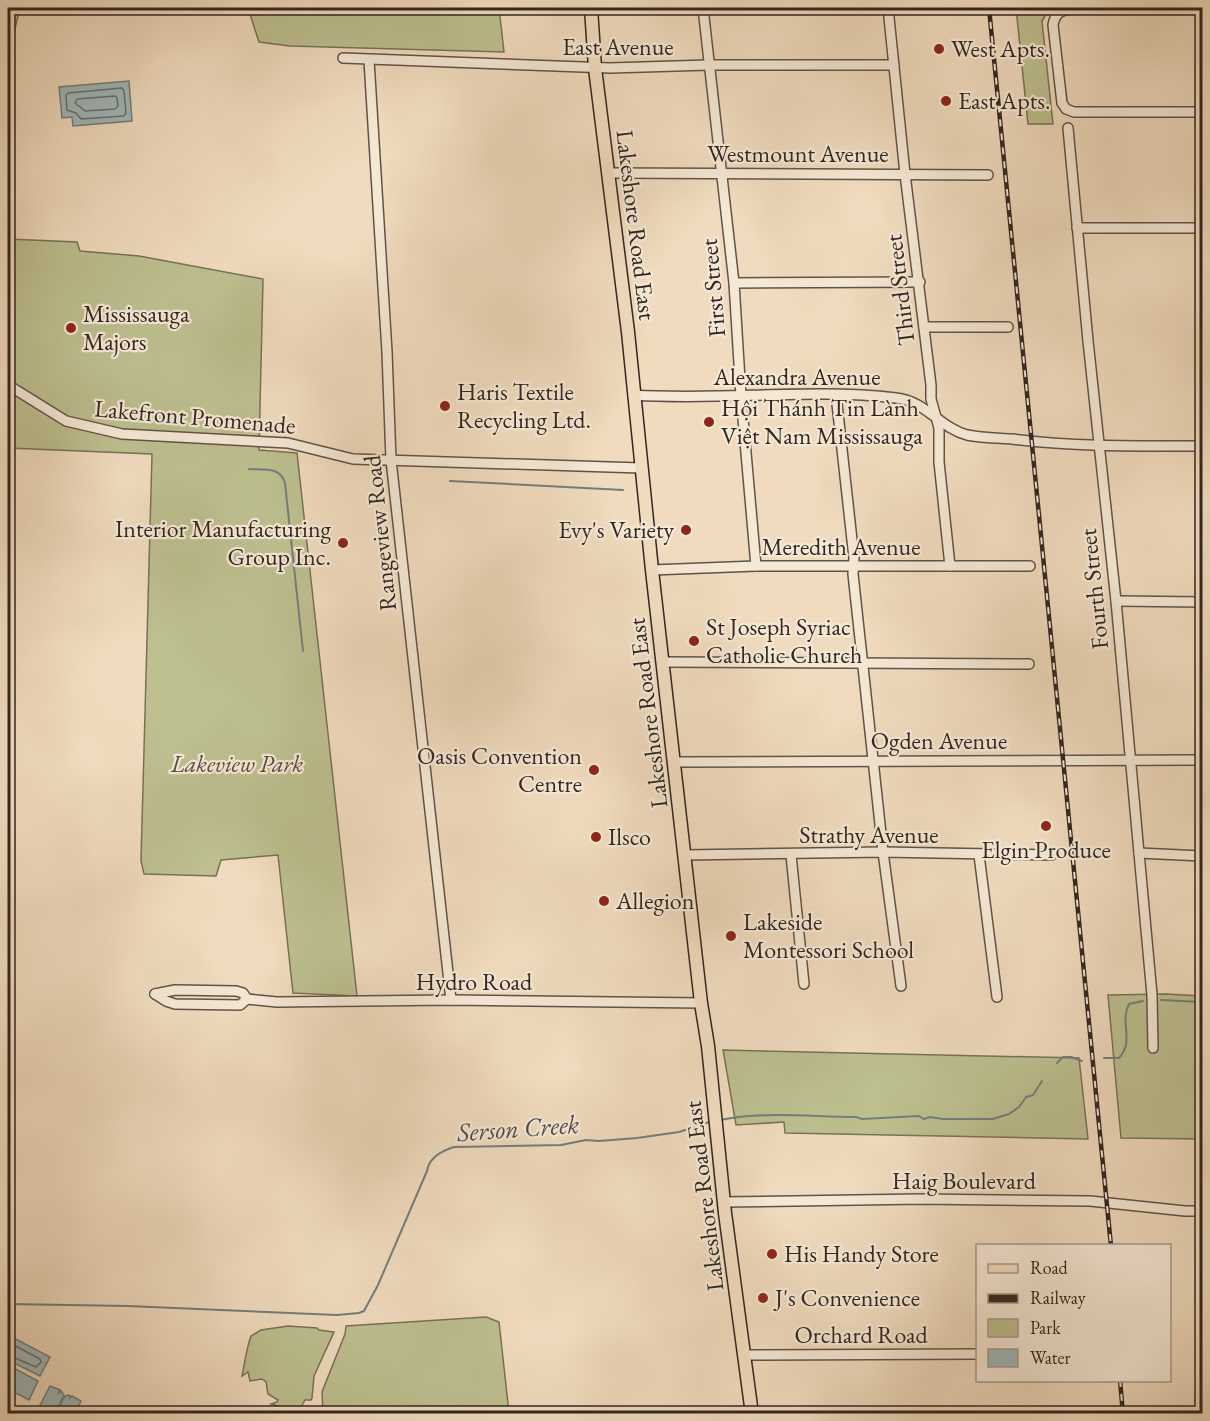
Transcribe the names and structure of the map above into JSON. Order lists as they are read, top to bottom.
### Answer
{
  "streets": {
    "main road": ["Lakeshore Road East"],
    "street": [
      "East Avenue",
      "Westmount Avenue",
      "First Street",
      "Third Street",
      "Alexandra Avenue",
      "Lakefront Promenade",
      "Rangeview Road",
      "Meredith Avenue",
      "Fourth Street",
      "Ogden Avenue",
      "Strathy Avenue",
      "Hydro Road",
      "Haig Boulevard",
      "Orchard Road"
    ]
  },
  "crossings": [
    ["East Avenue", "Lakeshore Road East"],
    ["East Avenue", "First Street"],
    ["East Avenue", "Third Street"],
    ["East Avenue", "Rangeview Road"],
    ["Westmount Avenue", "Lakeshore Road East"],
    ["Westmount Avenue", "First Street"],
    ["Westmount Avenue", "Third Street"],
    ["Lakeshore Road East", "Alexandra Avenue"],
    ["Lakeshore Road East", "Lakefront Promenade"],
    ["Lakeshore Road East", "Meredith Avenue"],
    ["Lakeshore Road East", "Ogden Avenue"],
    ["Lakeshore Road East", "Strathy Avenue"],
    ["Lakeshore Road East", "Hydro Road"],
    ["Lakeshore Road East", "Haig Boulevard"],
    ["Lakeshore Road East", "Orchard Road"],
    ["First Street", "Alexandra Avenue"],
    ["First Street", "Meredith Avenue"],
    ["Third Street", "Alexandra Avenue"],
    ["Third Street", "Meredith Avenue"],
    ["Alexandra Avenue", "Fourth Street"],
    ["Lakefront Promenade", "Rangeview Road"],
    ["Rangeview Road", "Hydro Road"],
    ["Fourth Street", "Ogden Avenue"]
  ],
  "water": ["Serson Creek"],
  "parks": ["Lakeview Park"],
  "places": [
    "West Apts.",
    "East Apts.",
    "Mississauga Majors",
    "Haris Textile Recycling Ltd.",
    "Hội Thánh Tin Lành Việt Nam Mississauga",
    "Evy's Variety",
    "Interior Manufacturing Group Inc.",
    "St Joseph Syriac Catholic Church",
    "Oasis Convention Centre",
    "Elgin Produce",
    "Ilsco",
    "Allegion",
    "Lakeside Montessori School",
    "His Handy Store",
    "J's Convenience"
  ],
  "legend": [
    "Road",
    "Railway",
    "Park",
    "Water"
  ]
}
